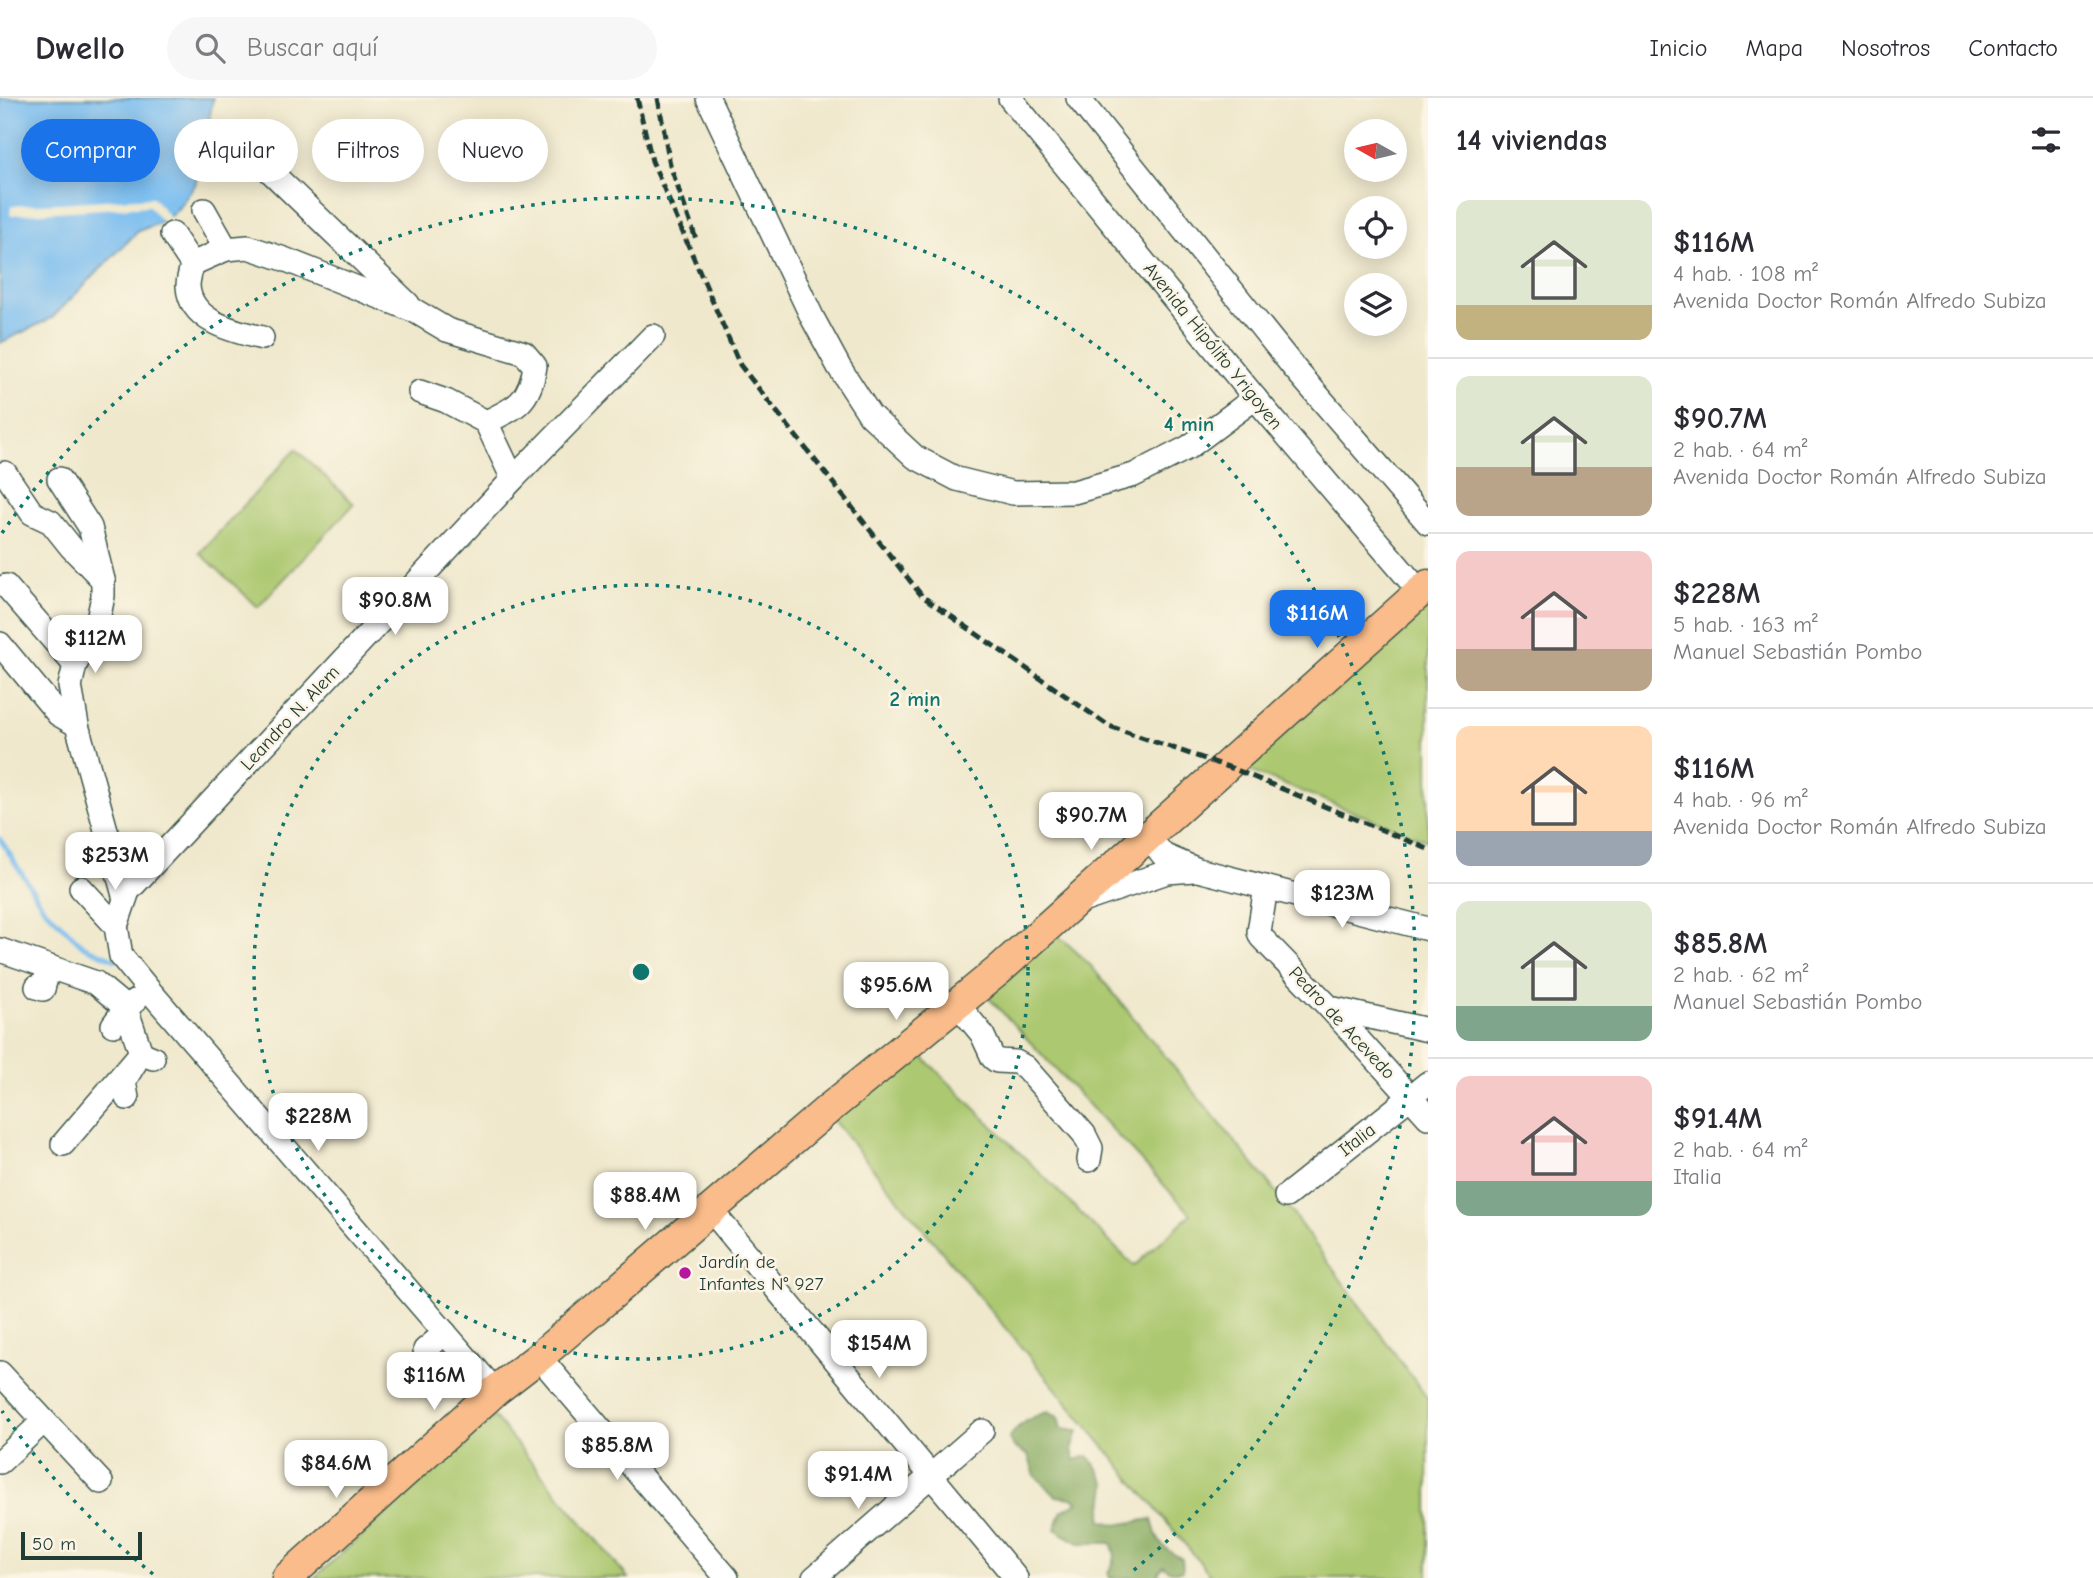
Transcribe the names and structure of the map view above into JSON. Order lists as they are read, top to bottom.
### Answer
{
  "streets": {
    "street": [
      "Avenida Hipólito Yrigoyen",
      "Leandro N. Alem",
      "Pedro de Acevedo",
      "Italia"
    ]
  },
  "crossings": [
    ["Pedro de Acevedo", "Italia"]
  ],
  "places": ["Jardín de Infantes N° 927"],
  "scale_bar": "50 m",
  "north": "left",
  "page": {
    "header": "Dwello",
    "search": "Buscar aquí",
    "nav": [
      "Inicio",
      "Mapa",
      "Nosotros",
      "Contacto"
    ],
    "heading": "14 viviendas",
    "chip": [
      "Comprar",
      "Alquilar",
      "Filtros",
      "Nuevo"
    ],
    "list": [
      {
        "name": "$116M",
        "note": "4 hab. · 108 m² · Avenida Doctor Román Alfredo Subiza"
      },
      {
        "name": "$90.7M",
        "note": "2 hab. · 64 m² · Avenida Doctor Román Alfredo Subiza"
      },
      {
        "name": "$228M",
        "note": "5 hab. · 163 m² · Manuel Sebastián Pombo"
      },
      {
        "name": "$116M",
        "note": "4 hab. · 96 m² · Avenida Doctor Román Alfredo Subiza"
      },
      {
        "name": "$85.8M",
        "note": "2 hab. · 62 m² · Manuel Sebastián Pombo"
      },
      {
        "name": "$91.4M",
        "note": "2 hab. · 64 m² · Italia"
      }
    ],
    "price": [
      "$90.8M",
      "$116M",
      "$112M",
      "$90.7M",
      "$253M",
      "$123M",
      "$95.6M",
      "$228M",
      "$88.4M",
      "$154M",
      "$116M",
      "$85.8M",
      "$84.6M",
      "$91.4M"
    ],
    "scale": "50 m"
  },
  "rings": ["4 min", "2 min"]
}
